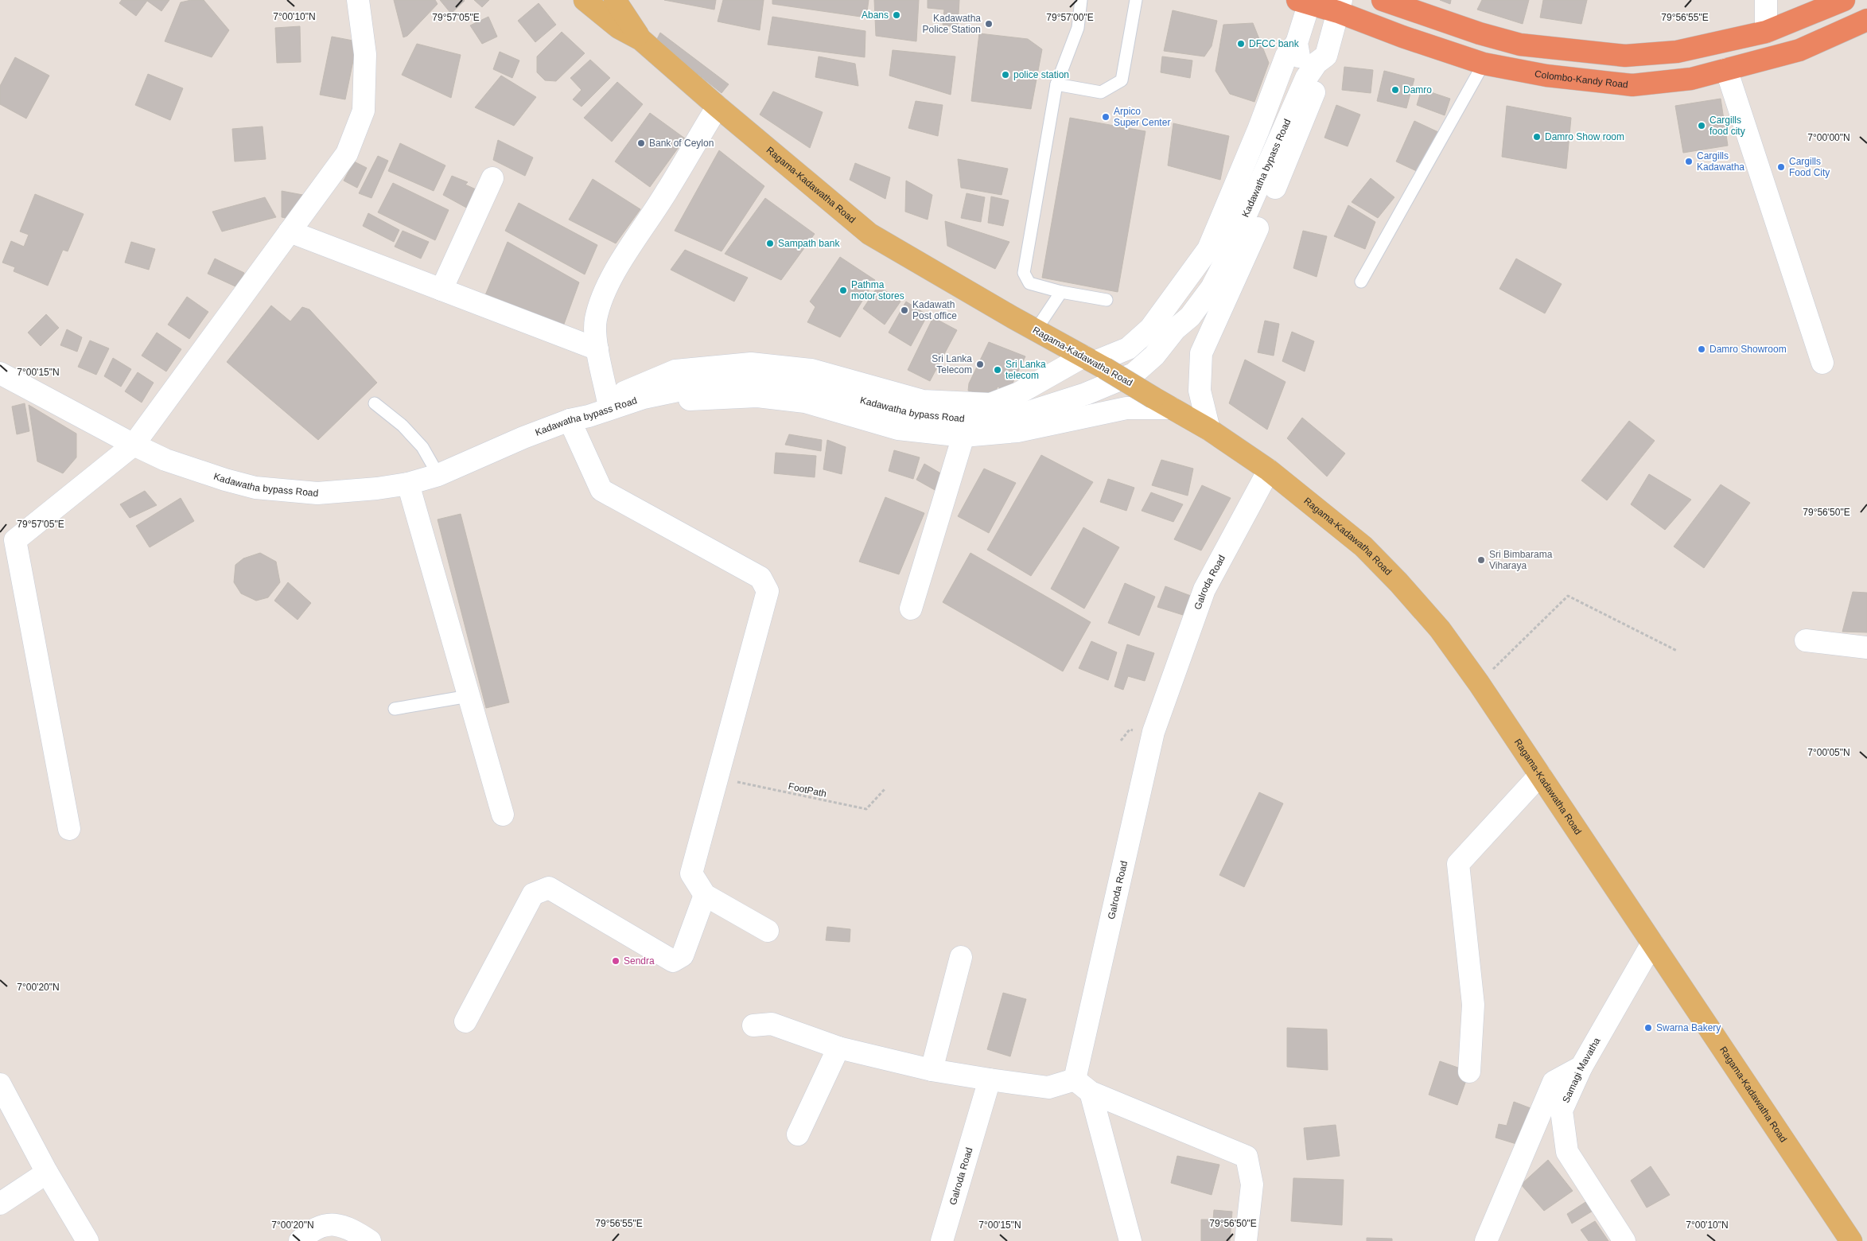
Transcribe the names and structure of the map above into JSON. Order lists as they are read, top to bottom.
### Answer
{
  "streets": {
    "highway": ["Colombo-Kandy Road"],
    "main road": ["Ragama-Kadawatha Road"],
    "street": ["Kadawatha bypass Road", "Galroda Road", "Samagi Mavatha"],
    "path": ["FootPath"]
  },
  "crossings": [
    ["Colombo-Kandy Road", "Kadawatha bypass Road"],
    ["Ragama-Kadawatha Road", "Galroda Road"],
    ["Ragama-Kadawatha Road", "Samagi Mavatha"]
  ],
  "places": [
    "Abans",
    "Kadawatha Police Station",
    "DFCC bank",
    "police station",
    "Damro",
    "Arpico Super Center",
    "Cargills food city",
    "Damro Show room",
    "Bank of Ceylon",
    "Cargills Kadawatha",
    "Cargills Food City",
    "Sampath bank",
    "Pathma motor stores",
    "Kadawath Post office",
    "Damro Showroom",
    "Sri Lanka Telecom",
    "Sri Lanka telecom",
    "Sri Bimbarama Viharaya",
    "Sendra",
    "Swarna Bakery"
  ],
  "coordinates": [
    "7°00'10\"N",
    "79°57'05\"E",
    "79°57'00\"E",
    "79°56'55\"E",
    "7°00'00\"N",
    "7°00'15\"N",
    "79°56'50\"E",
    "7°00'05\"N",
    "7°00'20\"N"
  ]
}
